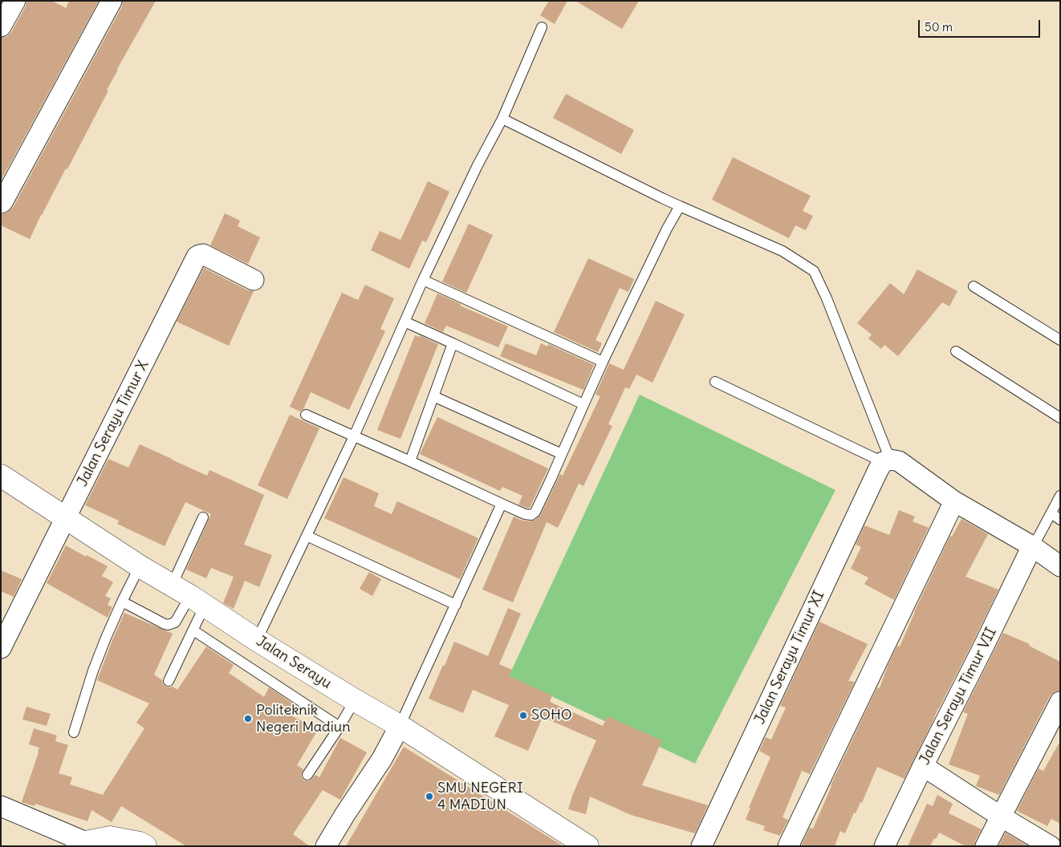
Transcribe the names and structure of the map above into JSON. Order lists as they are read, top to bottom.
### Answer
{
  "streets": {
    "main road": ["Jalan Serayu"],
    "street": ["Jalan Serayu Timur X", "Jalan Serayu Timur XI", "Jalan Serayu Timur VII"]
  },
  "crossings": [
    ["Jalan Serayu Timur X", "Jalan Serayu"]
  ],
  "places": ["SOHO", "Politeknik Negeri Madiun", "SMU NEGERI 4 MADIUN"],
  "scale_bar": "50 m"
}
